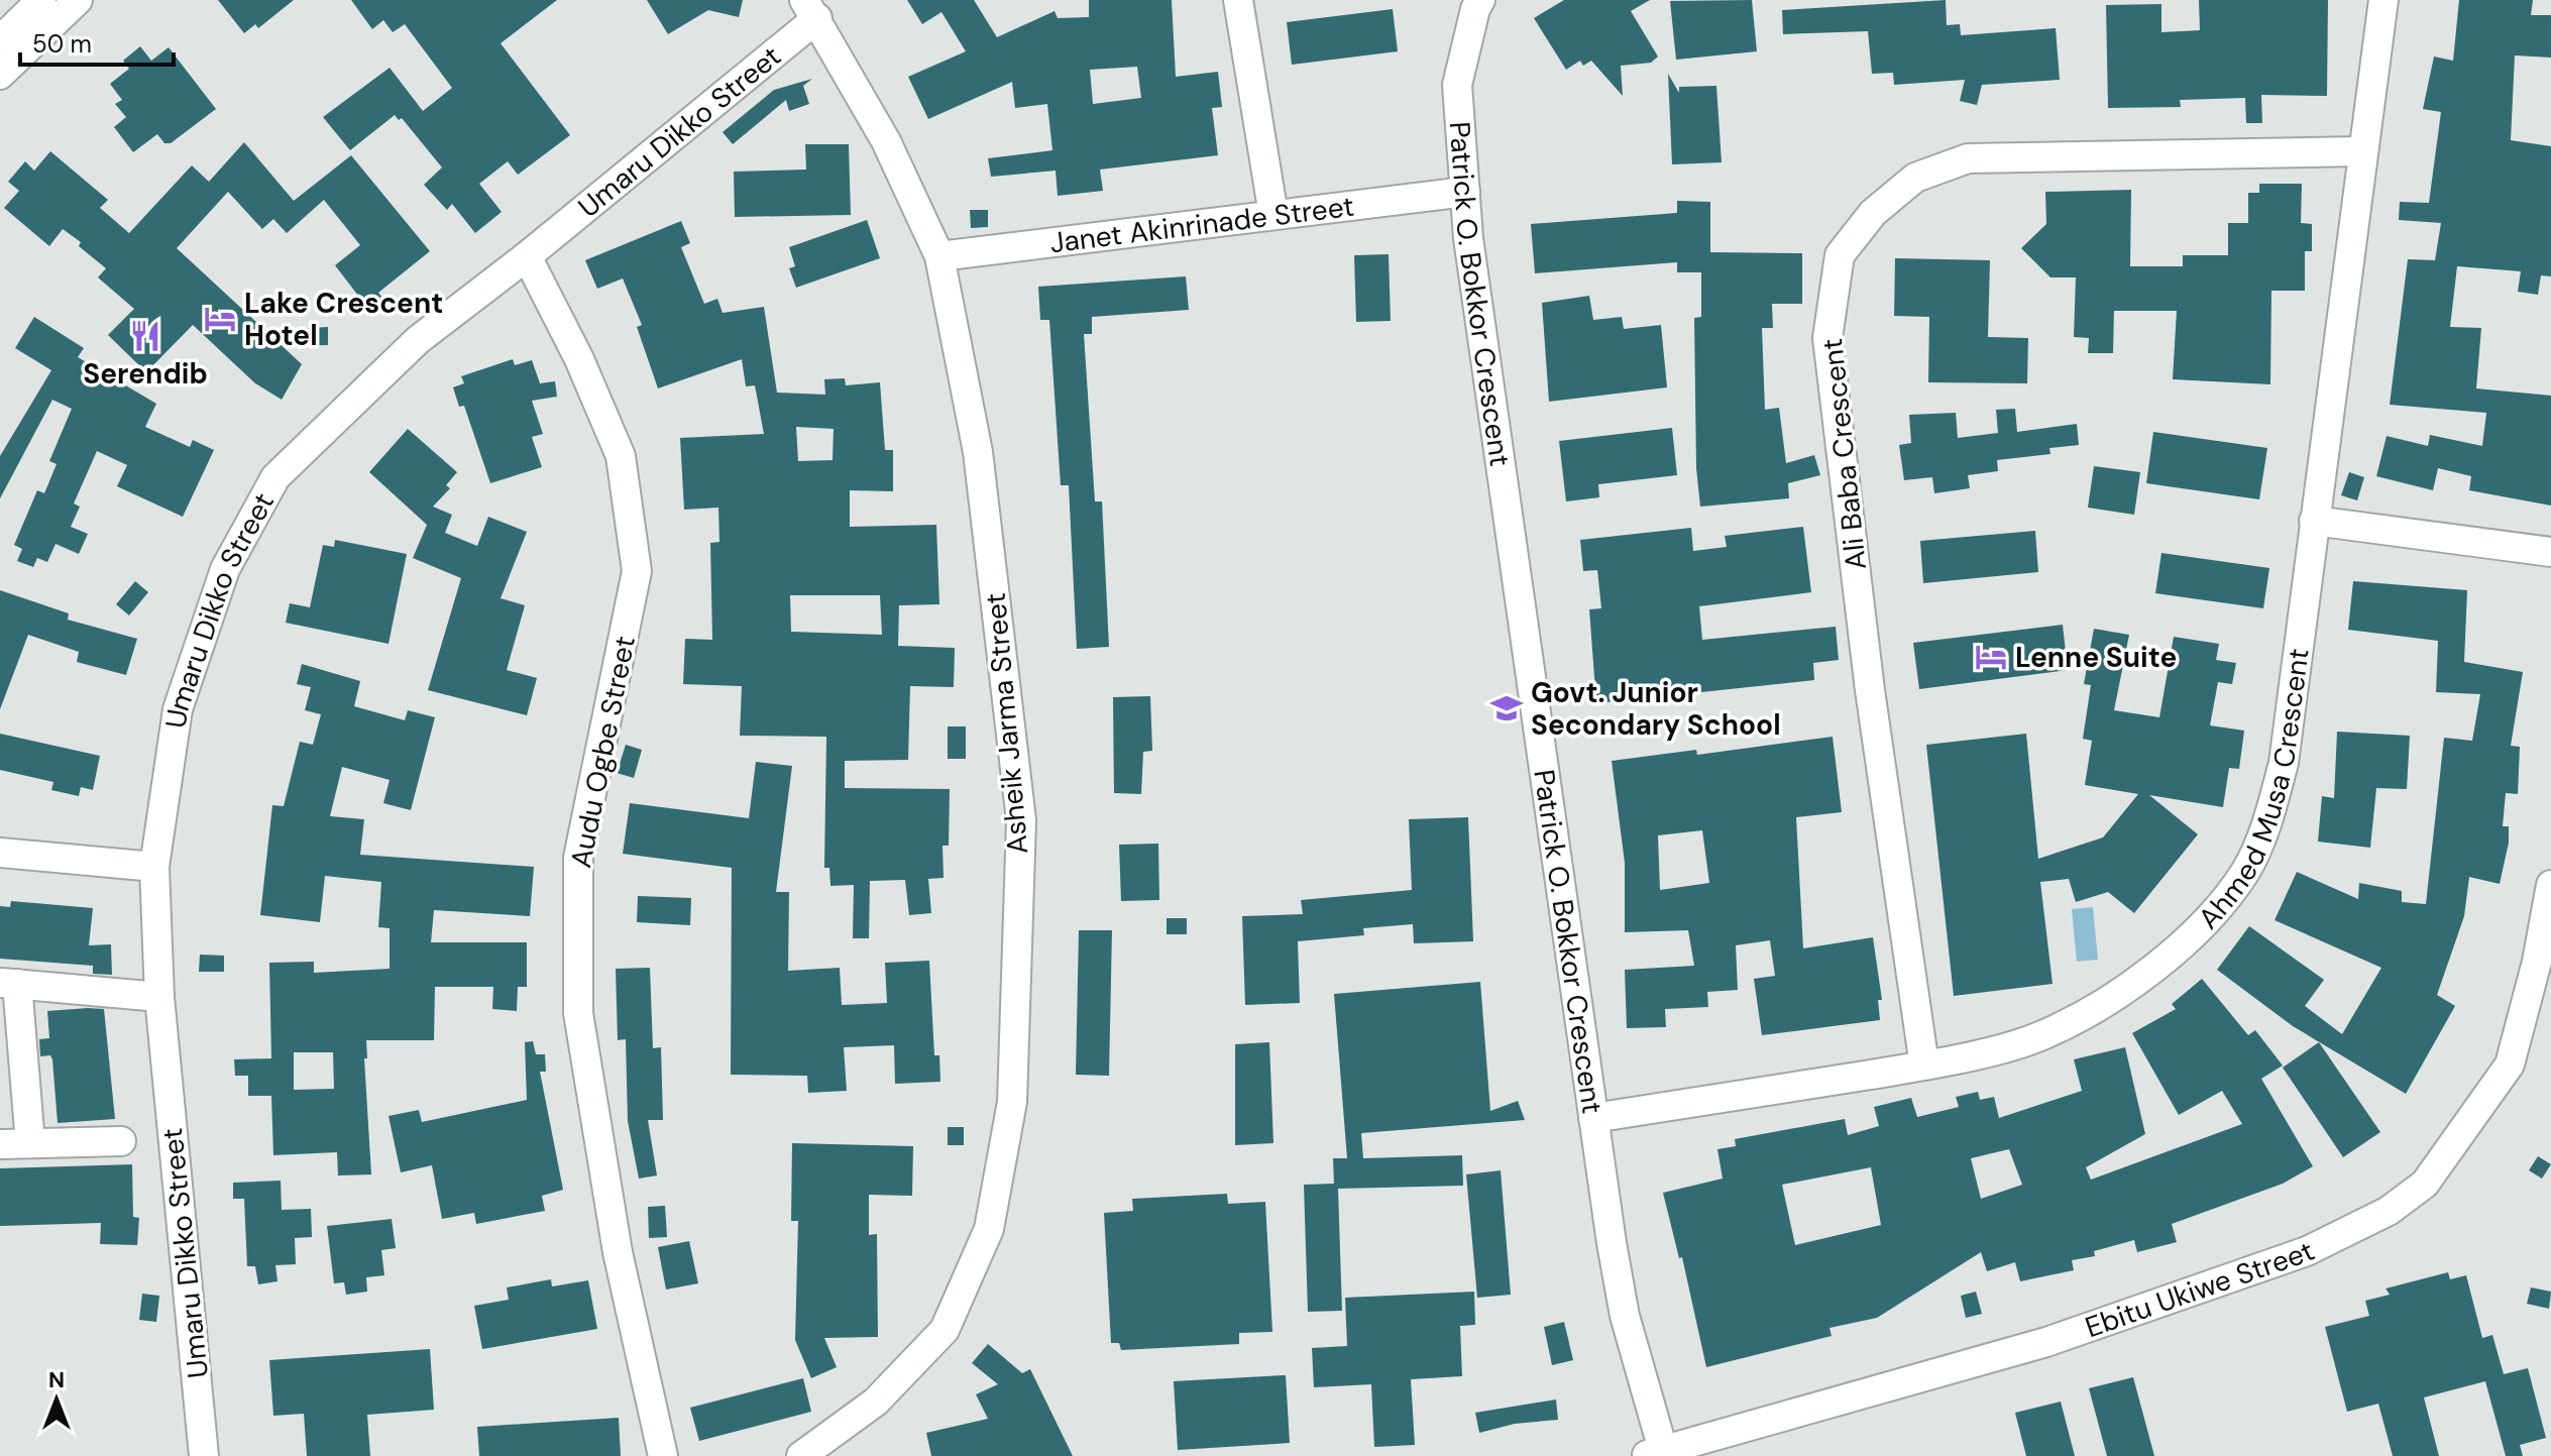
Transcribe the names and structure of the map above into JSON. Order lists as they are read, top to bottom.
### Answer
{
  "streets": {
    "street": [
      "Umaru Dikko Street",
      "Janet Akinrinade Street",
      "Patrick O. Bokkor Crescent",
      "Ali Baba Crescent",
      "Asheik Jarma Street",
      "Audu Ogbe Street",
      "Ahmed Musa Crescent",
      "Ebitu Ukiwe Street"
    ]
  },
  "crossings": [
    ["Umaru Dikko Street", "Asheik Jarma Street"],
    ["Umaru Dikko Street", "Audu Ogbe Street"],
    ["Janet Akinrinade Street", "Patrick O. Bokkor Crescent"],
    ["Janet Akinrinade Street", "Asheik Jarma Street"],
    ["Patrick O. Bokkor Crescent", "Ahmed Musa Crescent"],
    ["Patrick O. Bokkor Crescent", "Ebitu Ukiwe Street"],
    ["Ali Baba Crescent", "Ahmed Musa Crescent"]
  ],
  "places": {
    "hotel": ["Lake Crescent Hotel", "Lenne Suite"],
    "restaurant": ["Serendib"],
    "school or university": ["Govt. Junior Secondary School"]
  },
  "scale_bar": "50 m",
  "north": "top"
}
